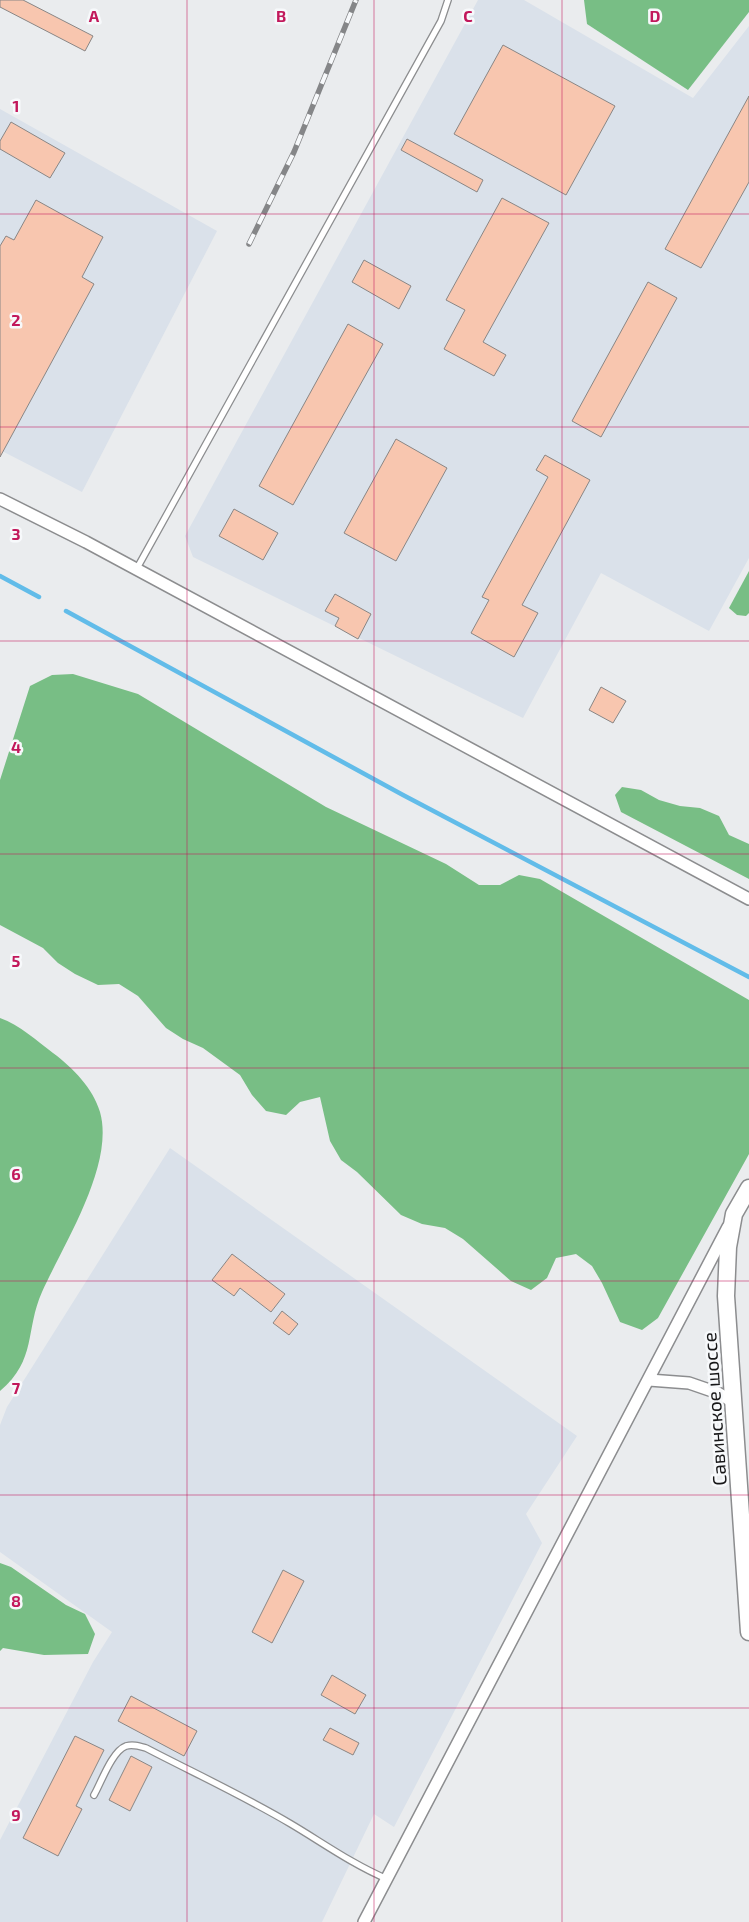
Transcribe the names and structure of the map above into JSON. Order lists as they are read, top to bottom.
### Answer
{
  "streets": {
    "street": ["Савинское шоссе"]
  },
  "grid": {
    "columns": [
      "A",
      "B",
      "C",
      "D"
    ],
    "rows": [
      "1",
      "2",
      "3",
      "4",
      "5",
      "6",
      "7",
      "8",
      "9"
    ]
  }
}
